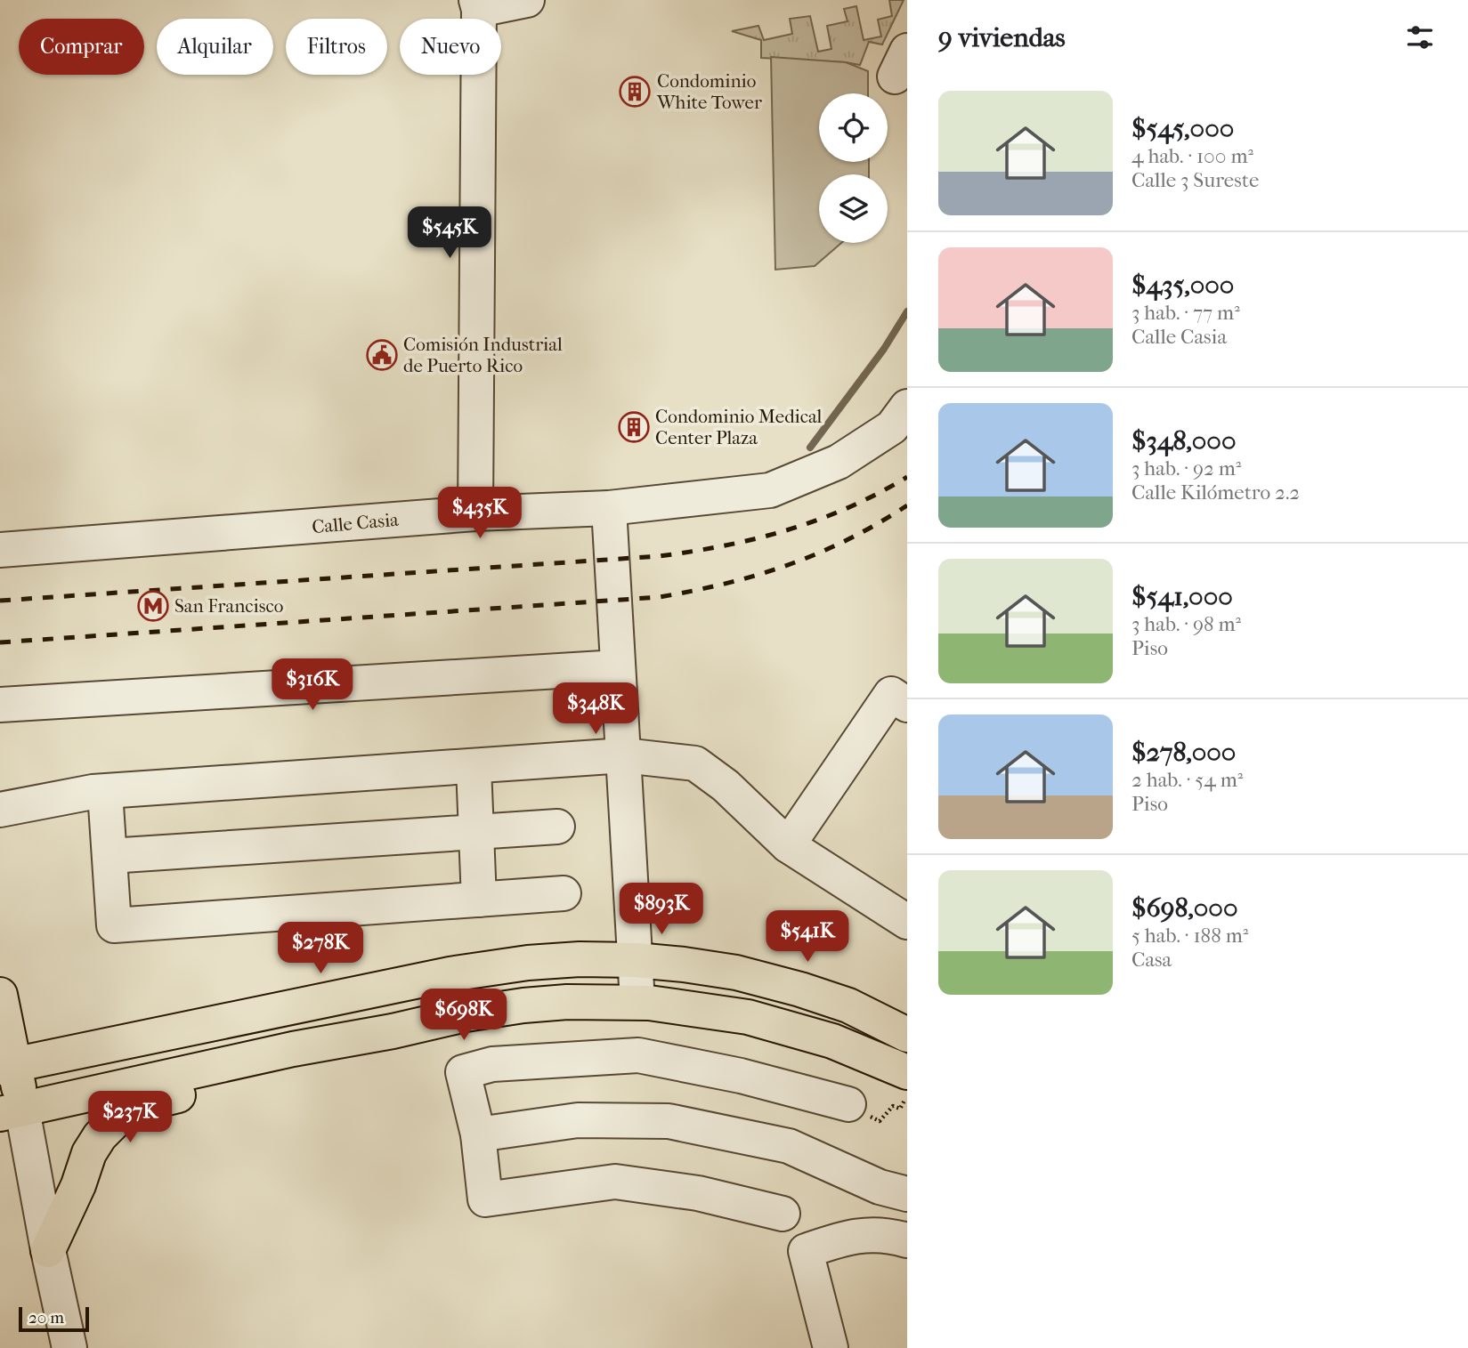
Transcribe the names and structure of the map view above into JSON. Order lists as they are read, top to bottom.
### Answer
{
  "streets": {
    "street": ["Calle Casia"]
  },
  "places": {
    "building": ["Condominio White Tower", "Condominio Medical Center Plaza"],
    "public building": ["Comisión Industrial de Puerto Rico"],
    "metro station": ["San Francisco"]
  },
  "scale_bar": "20 m",
  "page": {
    "heading": "9 viviendas",
    "chip": [
      "Comprar",
      "Alquilar",
      "Filtros",
      "Nuevo"
    ],
    "list": [
      {
        "name": "$545,000",
        "note": "4 hab. · 100 m² · Calle 3 Sureste"
      },
      {
        "name": "$435,000",
        "note": "3 hab. · 77 m² · Calle Casia"
      },
      {
        "name": "$348,000",
        "note": "3 hab. · 92 m² · Calle Kilómetro 2.2"
      },
      {
        "name": "$541,000",
        "note": "3 hab. · 98 m² · Piso"
      },
      {
        "name": "$278,000",
        "note": "2 hab. · 54 m² · Piso"
      },
      {
        "name": "$698,000",
        "note": "5 hab. · 188 m² · Casa"
      }
    ],
    "price": [
      "$545K",
      "$435K",
      "$316K",
      "$348K",
      "$893K",
      "$541K",
      "$278K",
      "$698K",
      "$237K"
    ],
    "scale": "20 m"
  }
}
